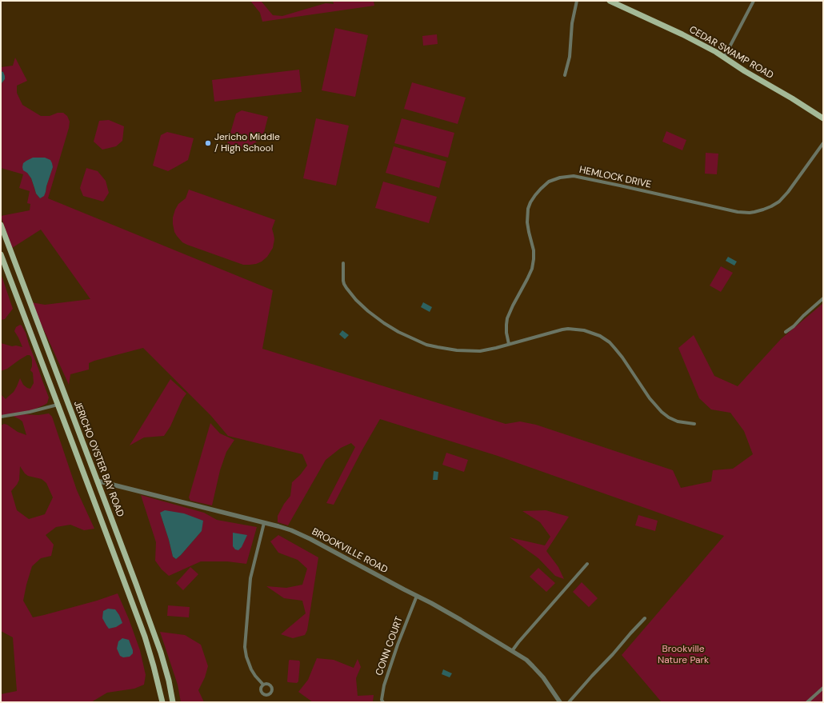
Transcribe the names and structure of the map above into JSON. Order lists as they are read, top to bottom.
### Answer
{
  "streets": {
    "main road": ["CEDAR SWAMP ROAD", "JERICHO OYSTER BAY ROAD"],
    "street": ["HEMLOCK DRIVE", "BROOKVILLE ROAD", "CONN COURT"]
  },
  "crossings": [
    ["JERICHO OYSTER BAY ROAD", "BROOKVILLE ROAD"],
    ["BROOKVILLE ROAD", "CONN COURT"]
  ],
  "parks": ["Brookville Nature Park"],
  "places": ["Jericho Middle / High School"]
}
